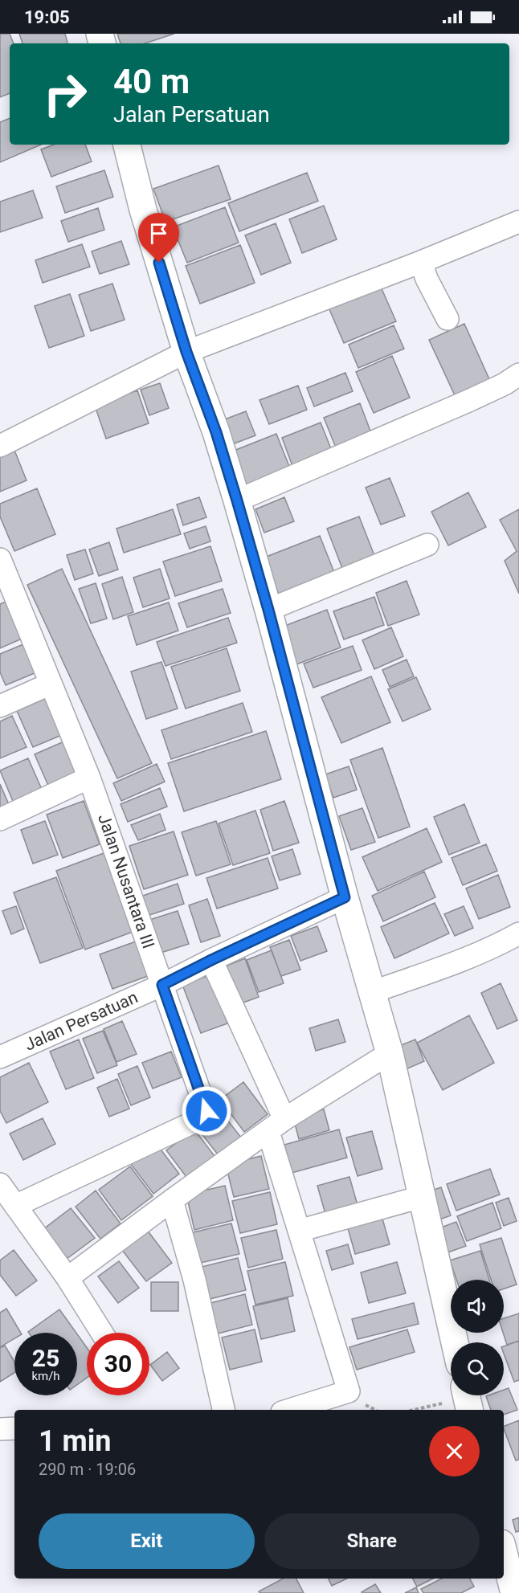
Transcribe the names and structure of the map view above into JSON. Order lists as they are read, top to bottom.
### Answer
{
  "streets": {
    "street": ["Jalan Nusantara III", "Jalan Persatuan"]
  },
  "crossings": [
    ["Jalan Nusantara III", "Jalan Persatuan"]
  ],
  "page": {
    "status": "19:05",
    "turn": ["40 m", "Jalan Persatuan"],
    "speed": "25 km/h",
    "limit": "30",
    "heading": ["1 min", "290 m · 19:06"],
    "buttons": ["Exit", "Share"]
  }
}
